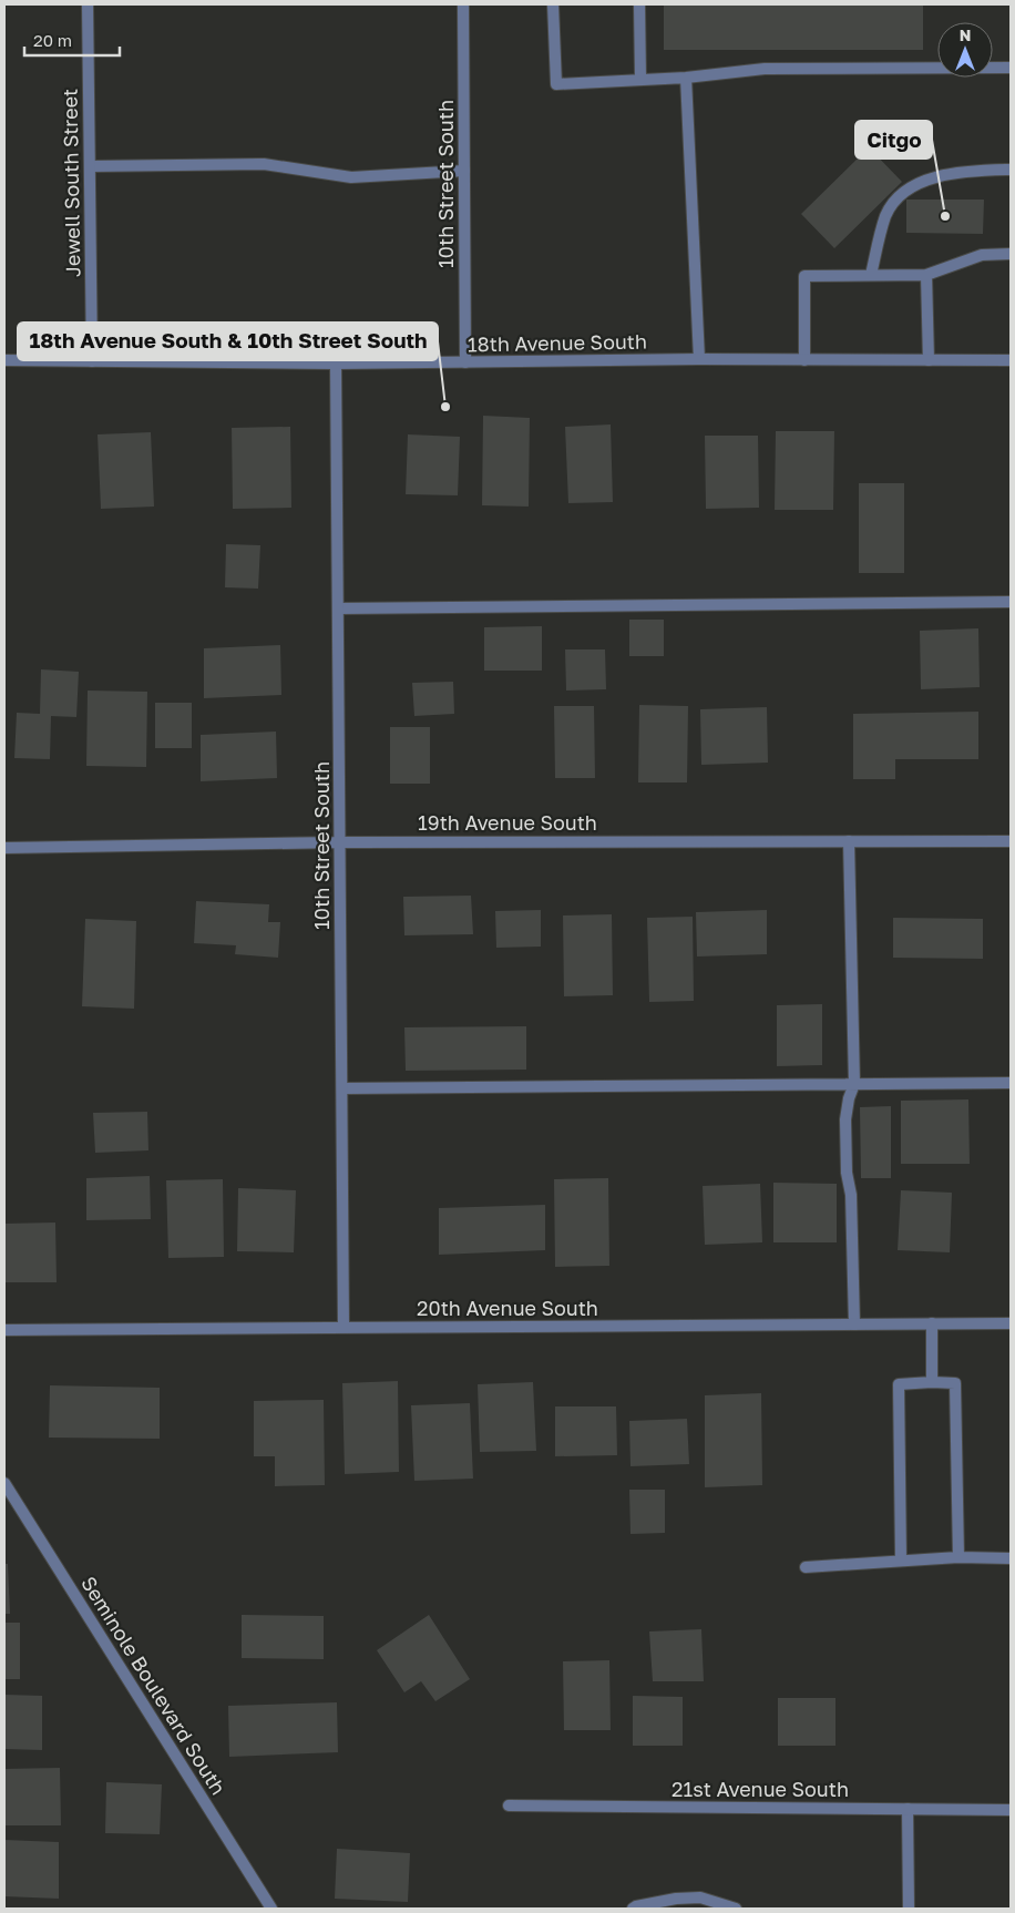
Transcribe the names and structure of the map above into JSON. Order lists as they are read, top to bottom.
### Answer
{
  "streets": {
    "street": [
      "Jewell South Street",
      "10th Street South",
      "18th Avenue South",
      "19th Avenue South",
      "20th Avenue South",
      "Seminole Boulevard South",
      "21st Avenue South"
    ]
  },
  "crossings": [
    ["Jewell South Street", "18th Avenue South"],
    ["10th Street South", "18th Avenue South"],
    ["10th Street South", "19th Avenue South"],
    ["10th Street South", "20th Avenue South"]
  ],
  "places": ["Citgo", "18th Avenue South & 10th Street South"],
  "scale_bar": "20 m",
  "north": "top"
}
